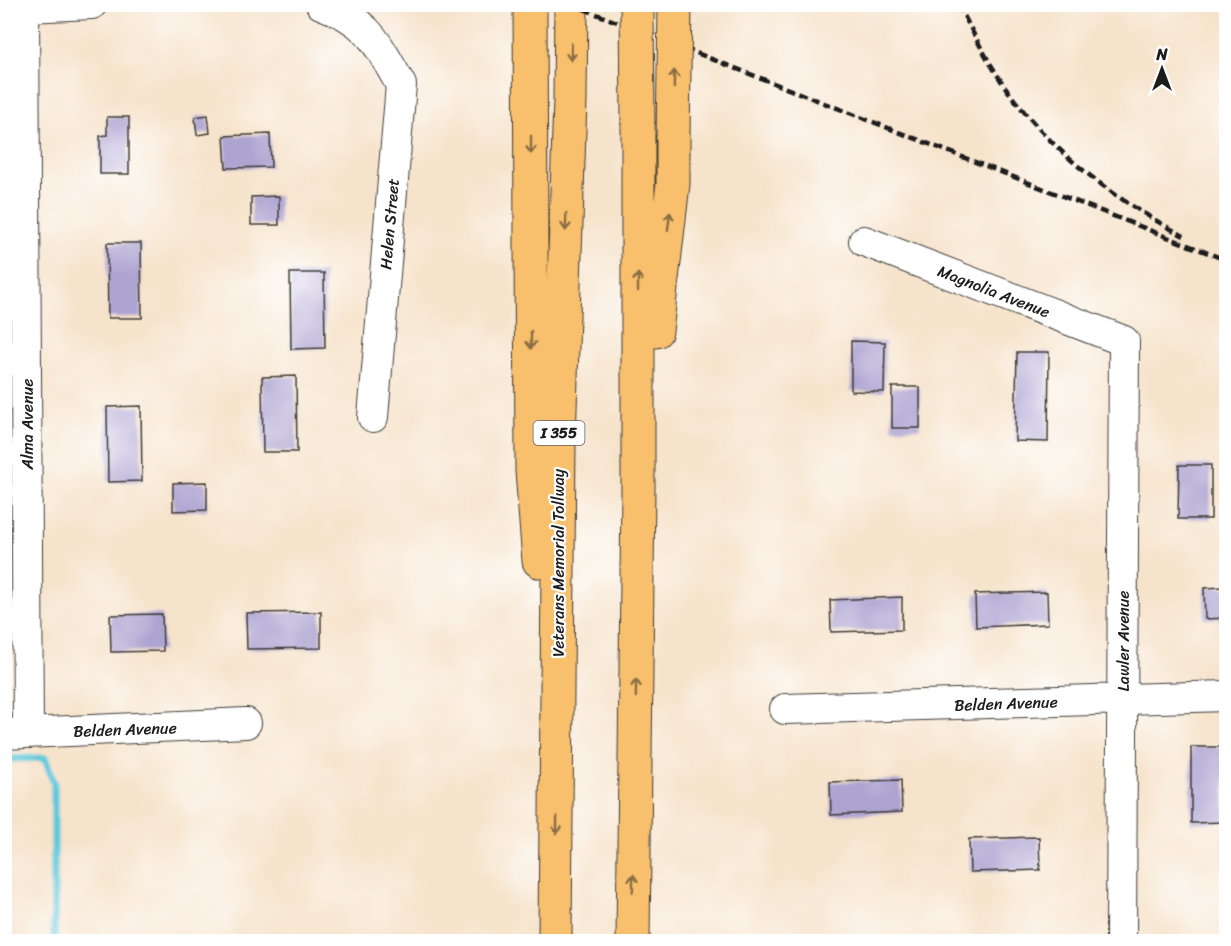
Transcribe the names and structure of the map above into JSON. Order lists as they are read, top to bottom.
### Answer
{
  "streets": {
    "highway": ["I 355", "Veterans Memorial Tollway"],
    "street": [
      "Helen Street",
      "Magnolia Avenue",
      "Alma Avenue",
      "Lawler Avenue",
      "Belden Avenue"
    ]
  },
  "crossings": [
    ["Magnolia Avenue", "Lawler Avenue"],
    ["Alma Avenue", "Belden Avenue"],
    ["Lawler Avenue", "Belden Avenue"]
  ],
  "north": "top"
}
